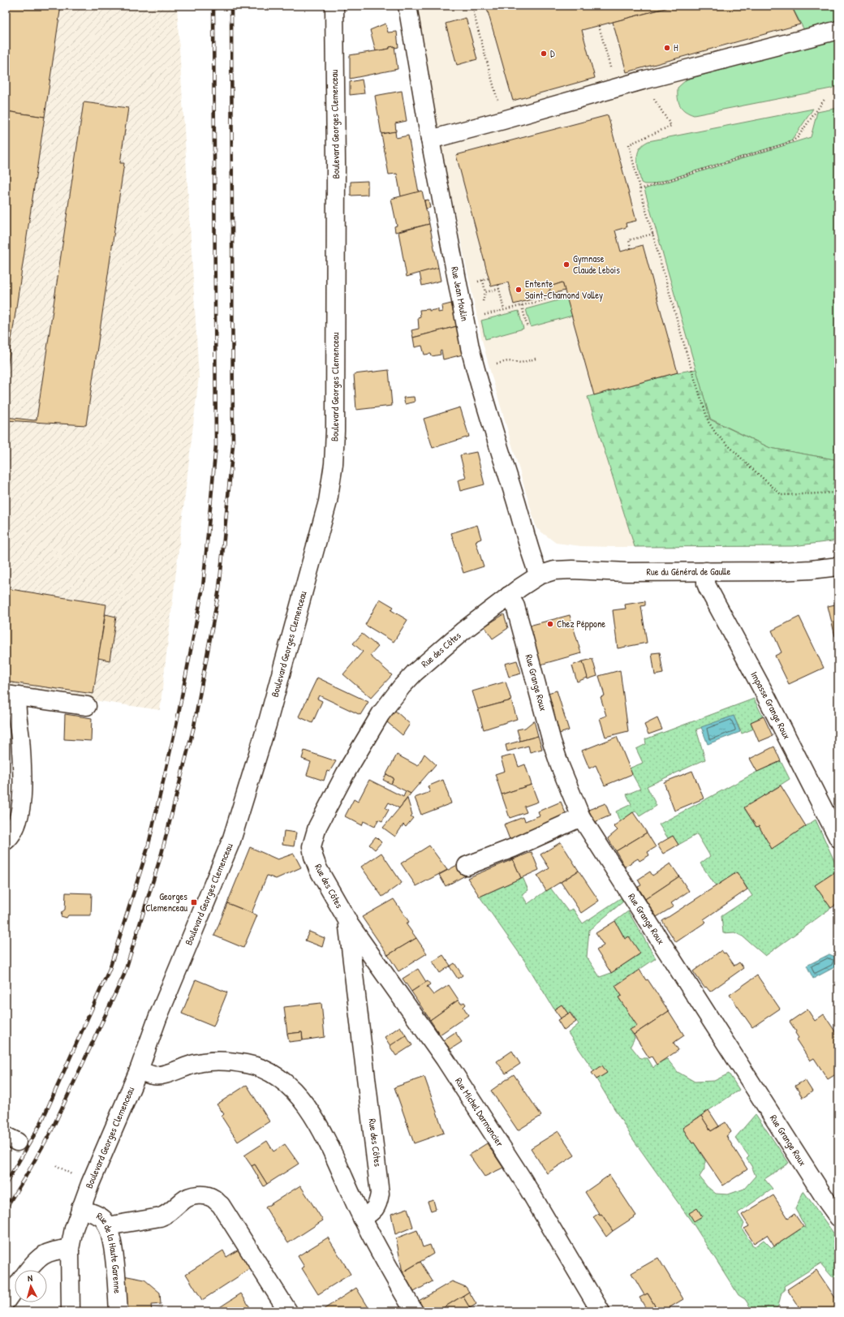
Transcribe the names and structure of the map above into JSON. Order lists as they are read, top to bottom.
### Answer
{
  "streets": {
    "street": [
      "Boulevard Georges Clemenceau",
      "Rue Jean Moulin",
      "Rue du Général de Gaulle",
      "Rue des Côtes",
      "Rue Grange Roux",
      "Impasse Grange Roux",
      "Rue Michel Darmancier",
      "Rue de la Haute Garenne"
    ]
  },
  "crossings": [
    ["Boulevard Georges Clemenceau", "Rue de la Haute Garenne"],
    ["Rue Jean Moulin", "Rue du Général de Gaulle"],
    ["Rue Jean Moulin", "Rue des Côtes"],
    ["Rue du Général de Gaulle", "Rue des Côtes"],
    ["Rue du Général de Gaulle", "Impasse Grange Roux"],
    ["Rue des Côtes", "Rue Grange Roux"],
    ["Rue des Côtes", "Rue Michel Darmancier"]
  ],
  "places": {
    "other": [
      "H",
      "D",
      "Gymnase Claude Lebois",
      "Entente Saint-Chamond Volley",
      "Chez Péppone"
    ],
    "transit": ["Georges Clemenceau"]
  },
  "north": "top"
}
